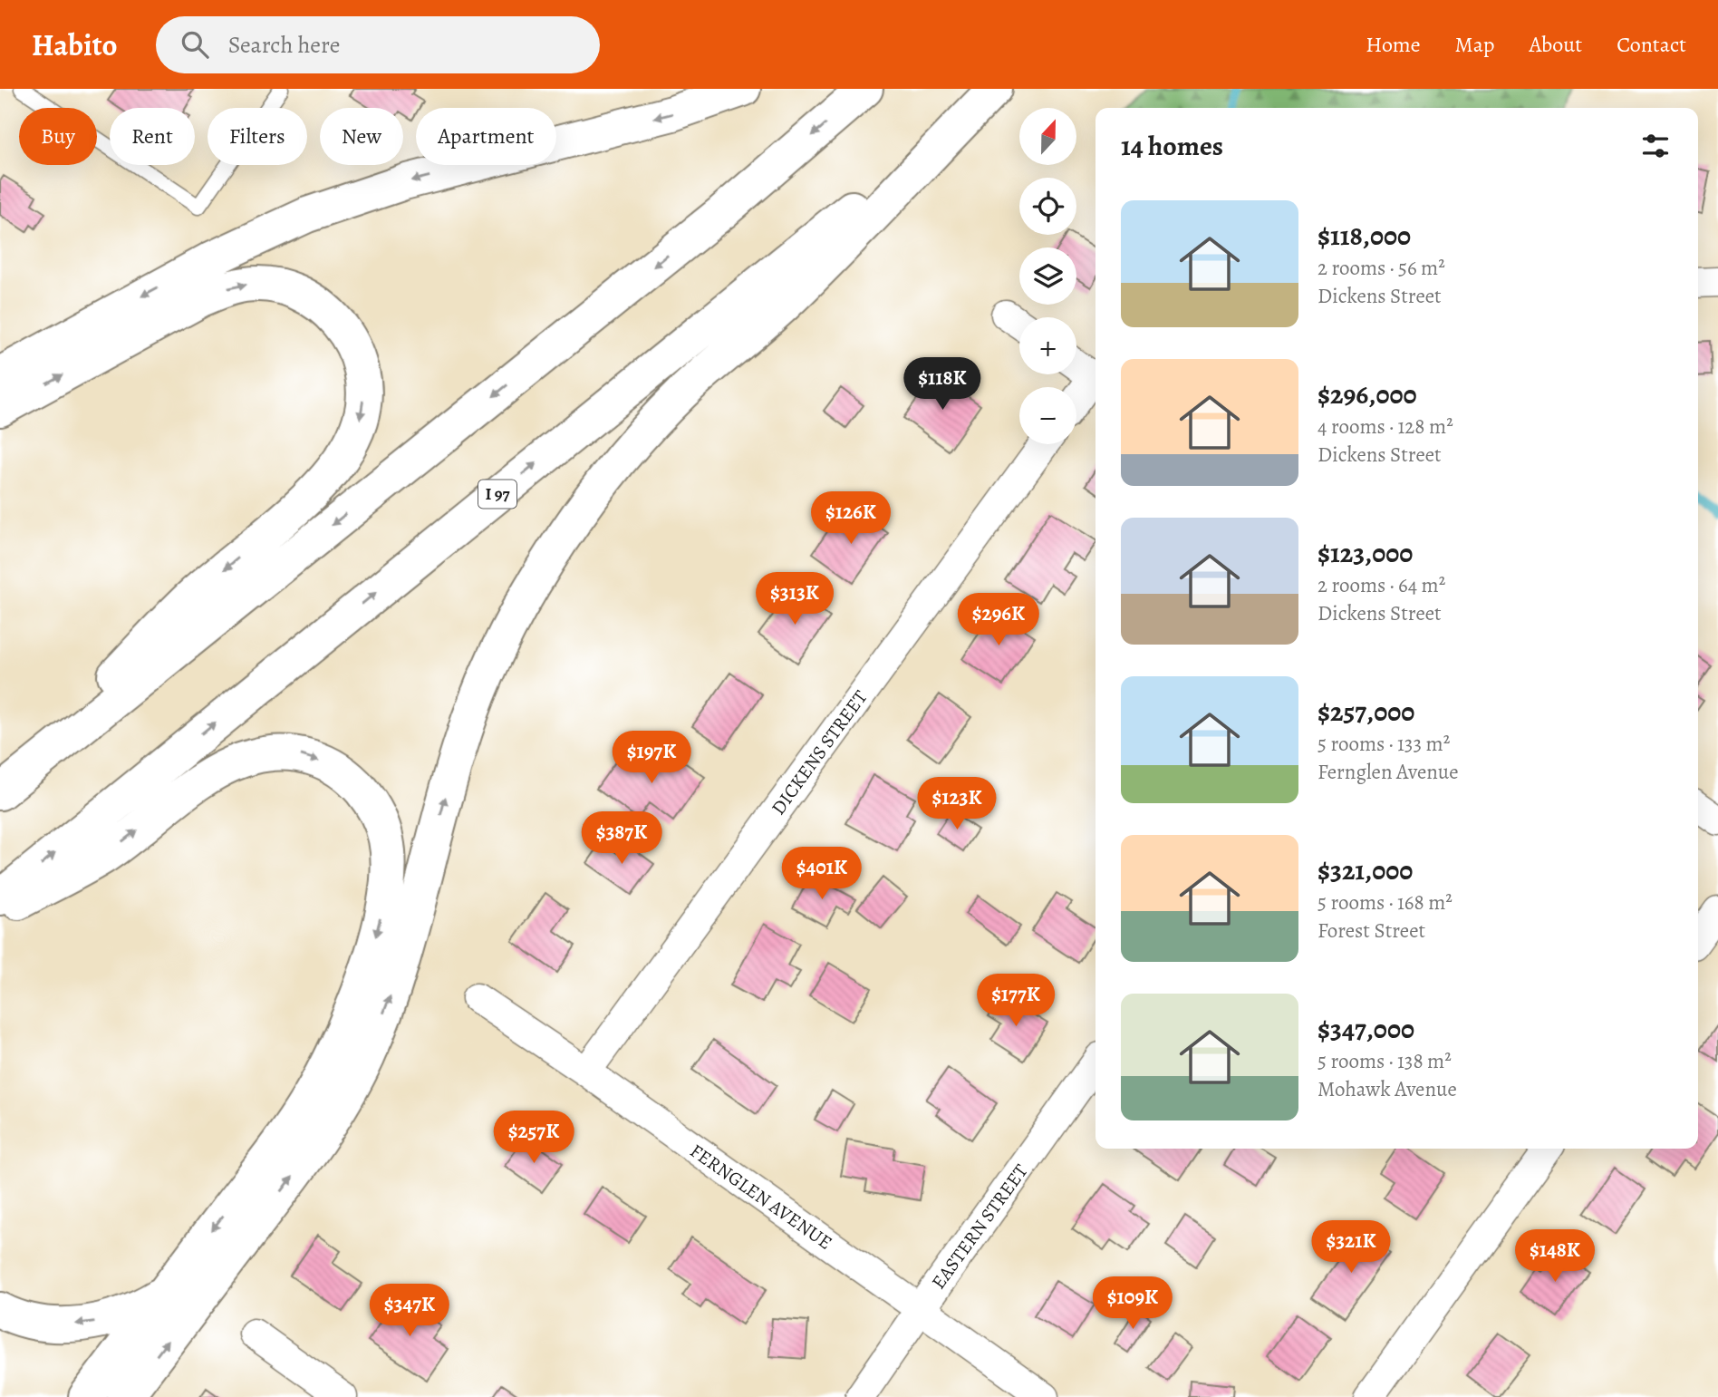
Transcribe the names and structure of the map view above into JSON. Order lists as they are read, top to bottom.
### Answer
{
  "streets": {
    "highway": ["I 97"],
    "street": ["DICKENS STREET", "FERNGLEN AVENUE", "EASTERN STREET"]
  },
  "crossings": [
    ["DICKENS STREET", "FERNGLEN AVENUE"],
    ["FERNGLEN AVENUE", "EASTERN STREET"]
  ],
  "north": "top",
  "page": {
    "header": "Habito",
    "search": "Search here",
    "nav": [
      "Home",
      "Map",
      "About",
      "Contact"
    ],
    "map_buttons": ["+", "−"],
    "chip": [
      "Buy",
      "Rent",
      "Filters",
      "New",
      "Apartment"
    ],
    "heading": "14 homes",
    "list": [
      {
        "name": "$118,000",
        "note": "2 rooms · 56 m² · Dickens Street"
      },
      {
        "name": "$296,000",
        "note": "4 rooms · 128 m² · Dickens Street"
      },
      {
        "name": "$123,000",
        "note": "2 rooms · 64 m² · Dickens Street"
      },
      {
        "name": "$257,000",
        "note": "5 rooms · 133 m² · Fernglen Avenue"
      },
      {
        "name": "$321,000",
        "note": "5 rooms · 168 m² · Forest Street"
      },
      {
        "name": "$347,000",
        "note": "5 rooms · 138 m² · Mohawk Avenue"
      }
    ],
    "price": [
      "$118K",
      "$126K",
      "$313K",
      "$296K",
      "$197K",
      "$123K",
      "$387K",
      "$401K",
      "$177K",
      "$257K",
      "$321K",
      "$148K",
      "$109K",
      "$347K"
    ]
  }
}
